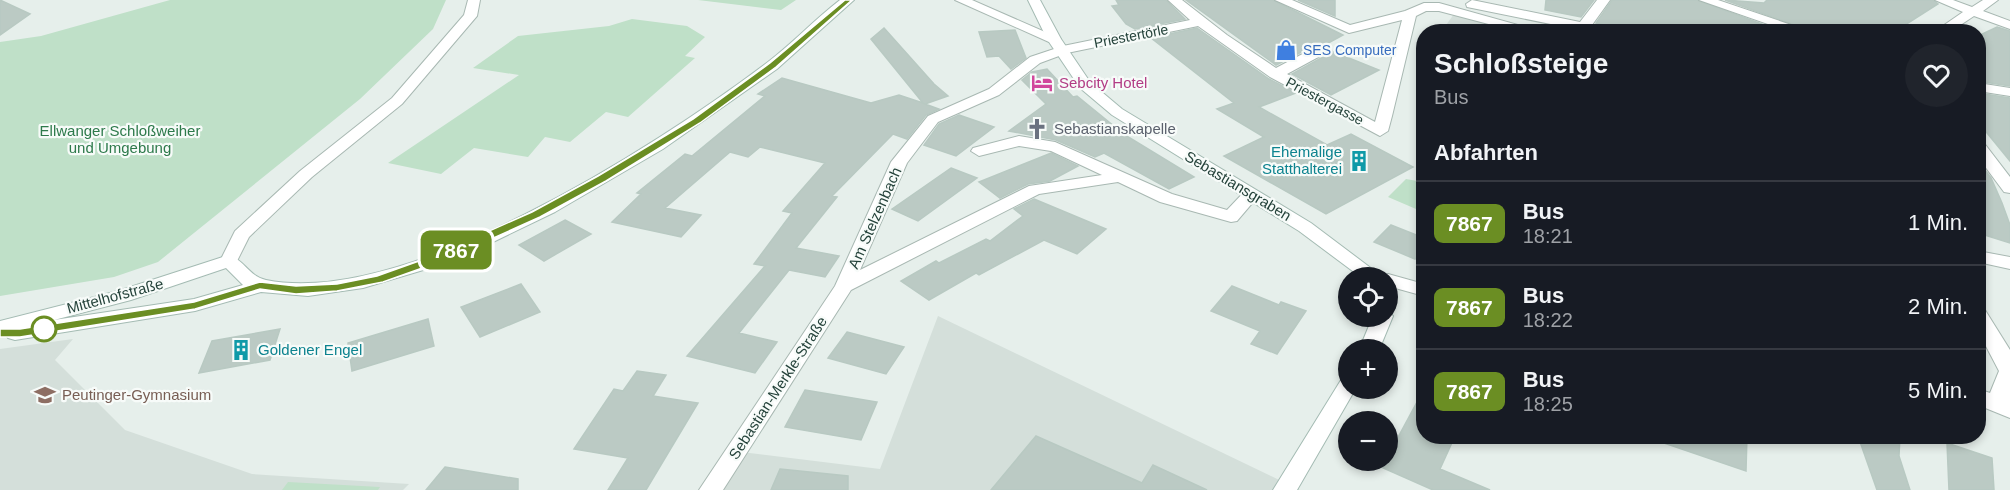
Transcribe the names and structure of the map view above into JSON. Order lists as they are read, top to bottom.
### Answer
{
  "streets": {
    "street": [
      "Priestertörle",
      "Priestergasse",
      "Sebastiansgraben",
      "Am Stelzenbach",
      "Mittelhofstraße",
      "Sebastian-Merkle-Straße"
    ]
  },
  "crossings": [
    ["Priestertörle", "Priestergasse"],
    ["Priestertörle", "Sebastiansgraben"],
    ["Priestertörle", "Am Stelzenbach"],
    ["Sebastiansgraben", "Am Stelzenbach"],
    ["Am Stelzenbach", "Sebastian-Merkle-Straße"]
  ],
  "parks": ["Ellwanger Schloßweiher und Umgebung"],
  "places": {
    "shop": ["SES Computer"],
    "hotel": ["Sebcity Hotel"],
    "church": ["Sebastianskapelle"],
    "building": ["Ehemalige Statthalterei", "Goldener Engel"],
    "school or university": ["Peutinger-Gymnasium"]
  },
  "lines": ["bus line 7867"],
  "page": {
    "on_map": "7867",
    "heading": [
      ["Schloßsteige", "Bus"],
      "Abfahrten"
    ],
    "list": [
      {
        "mark": "7867",
        "name": "Bus",
        "note": "18:21",
        "value": "1 Min."
      },
      {
        "mark": "7867",
        "name": "Bus",
        "note": "18:22",
        "value": "2 Min."
      },
      {
        "mark": "7867",
        "name": "Bus",
        "note": "18:25",
        "value": "5 Min."
      }
    ],
    "map_buttons": ["+", "−"]
  }
}
